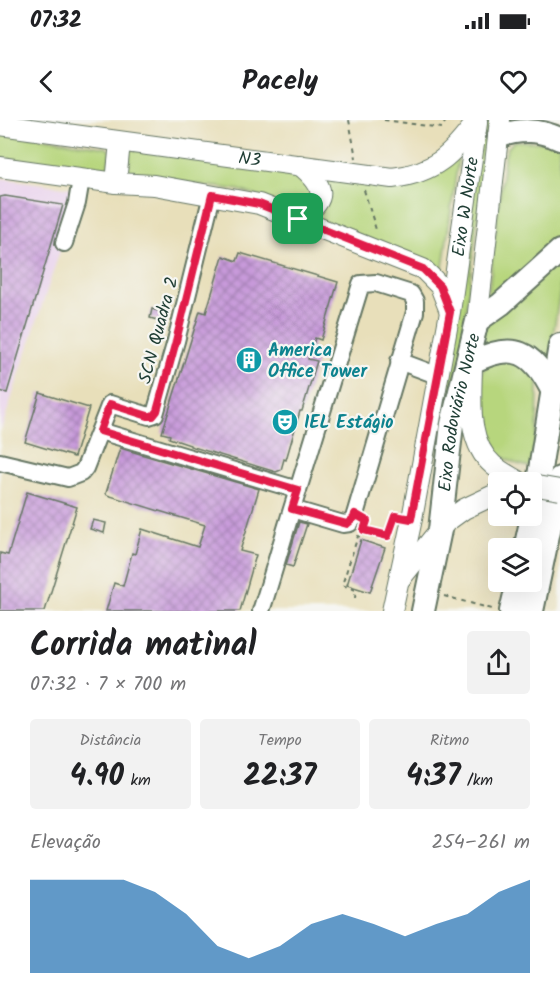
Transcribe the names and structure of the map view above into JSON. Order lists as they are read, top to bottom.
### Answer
{
  "streets": {
    "highway": ["Eixo Rodoviário Norte"],
    "main road": ["N3", "Eixo W Norte"],
    "street": ["SCN Quadra 2"]
  },
  "crossings": [
    ["N3", "Eixo W Norte"],
    ["Eixo W Norte", "Eixo Rodoviário Norte"]
  ],
  "places": {
    "building": ["America Office Tower"],
    "theatre": ["IEL Estágio"]
  },
  "page": {
    "status": "07:32",
    "header": "Pacely",
    "heading": ["Corrida matinal", "07:32 · 7 × 700 m"],
    "stats": [
      ["Distância", "4.90 km"],
      ["Tempo", "22:37"],
      ["Ritmo", "4:37 /km"]
    ],
    "chart": ["Elevação", "254–261 m"]
  }
}
